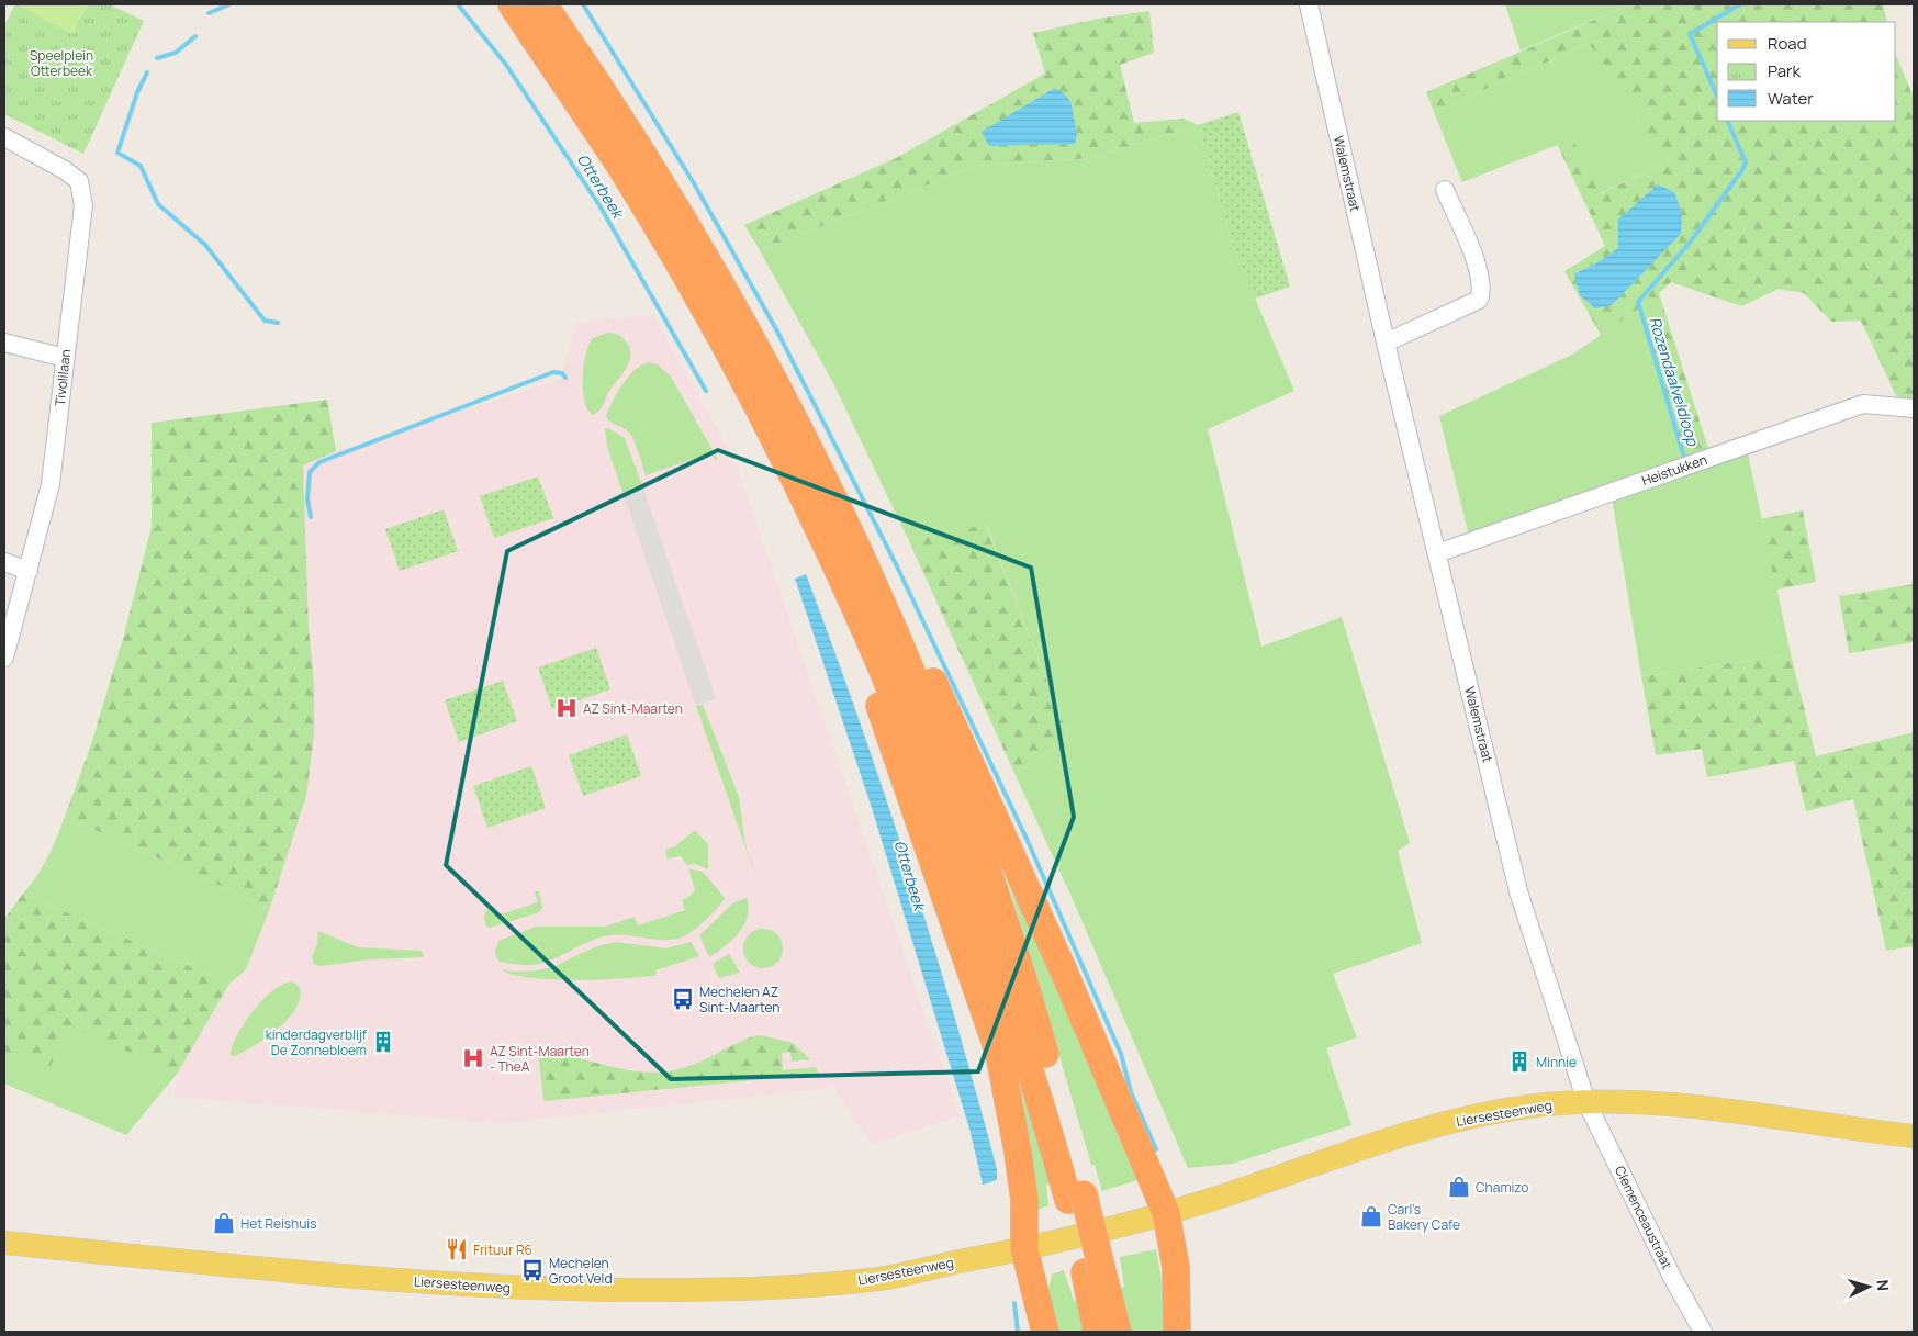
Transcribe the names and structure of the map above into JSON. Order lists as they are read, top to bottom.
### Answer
{
  "streets": {
    "main road": ["Liersesteenweg"],
    "street": [
      "Walemstraat",
      "Tivolilaan",
      "Heistukken",
      "Clemenceaustraat"
    ]
  },
  "crossings": [
    ["Walemstraat", "Heistukken"],
    ["Walemstraat", "Liersesteenweg"],
    ["Walemstraat", "Clemenceaustraat"],
    ["Liersesteenweg", "Clemenceaustraat"]
  ],
  "water": ["Otterbeek", "Rozendaalveldloop"],
  "parks": ["Speelplein Otterbeek"],
  "places": {
    "hospital": ["AZ Sint-Maarten", "AZ Sint-Maarten - TheA"],
    "bus stop": ["Mechelen AZ Sint-Maarten", "Mechelen Groot Veld"],
    "building": ["kinderdagverblijf De Zonnebloem", "Minnie"],
    "shop": ["Chamizo", "Carl’s Bakery Cafe", "Het Reishuis"],
    "restaurant": ["Frituur R6"]
  },
  "legend": ["Road", "Park", "Water"],
  "north": "right"
}
